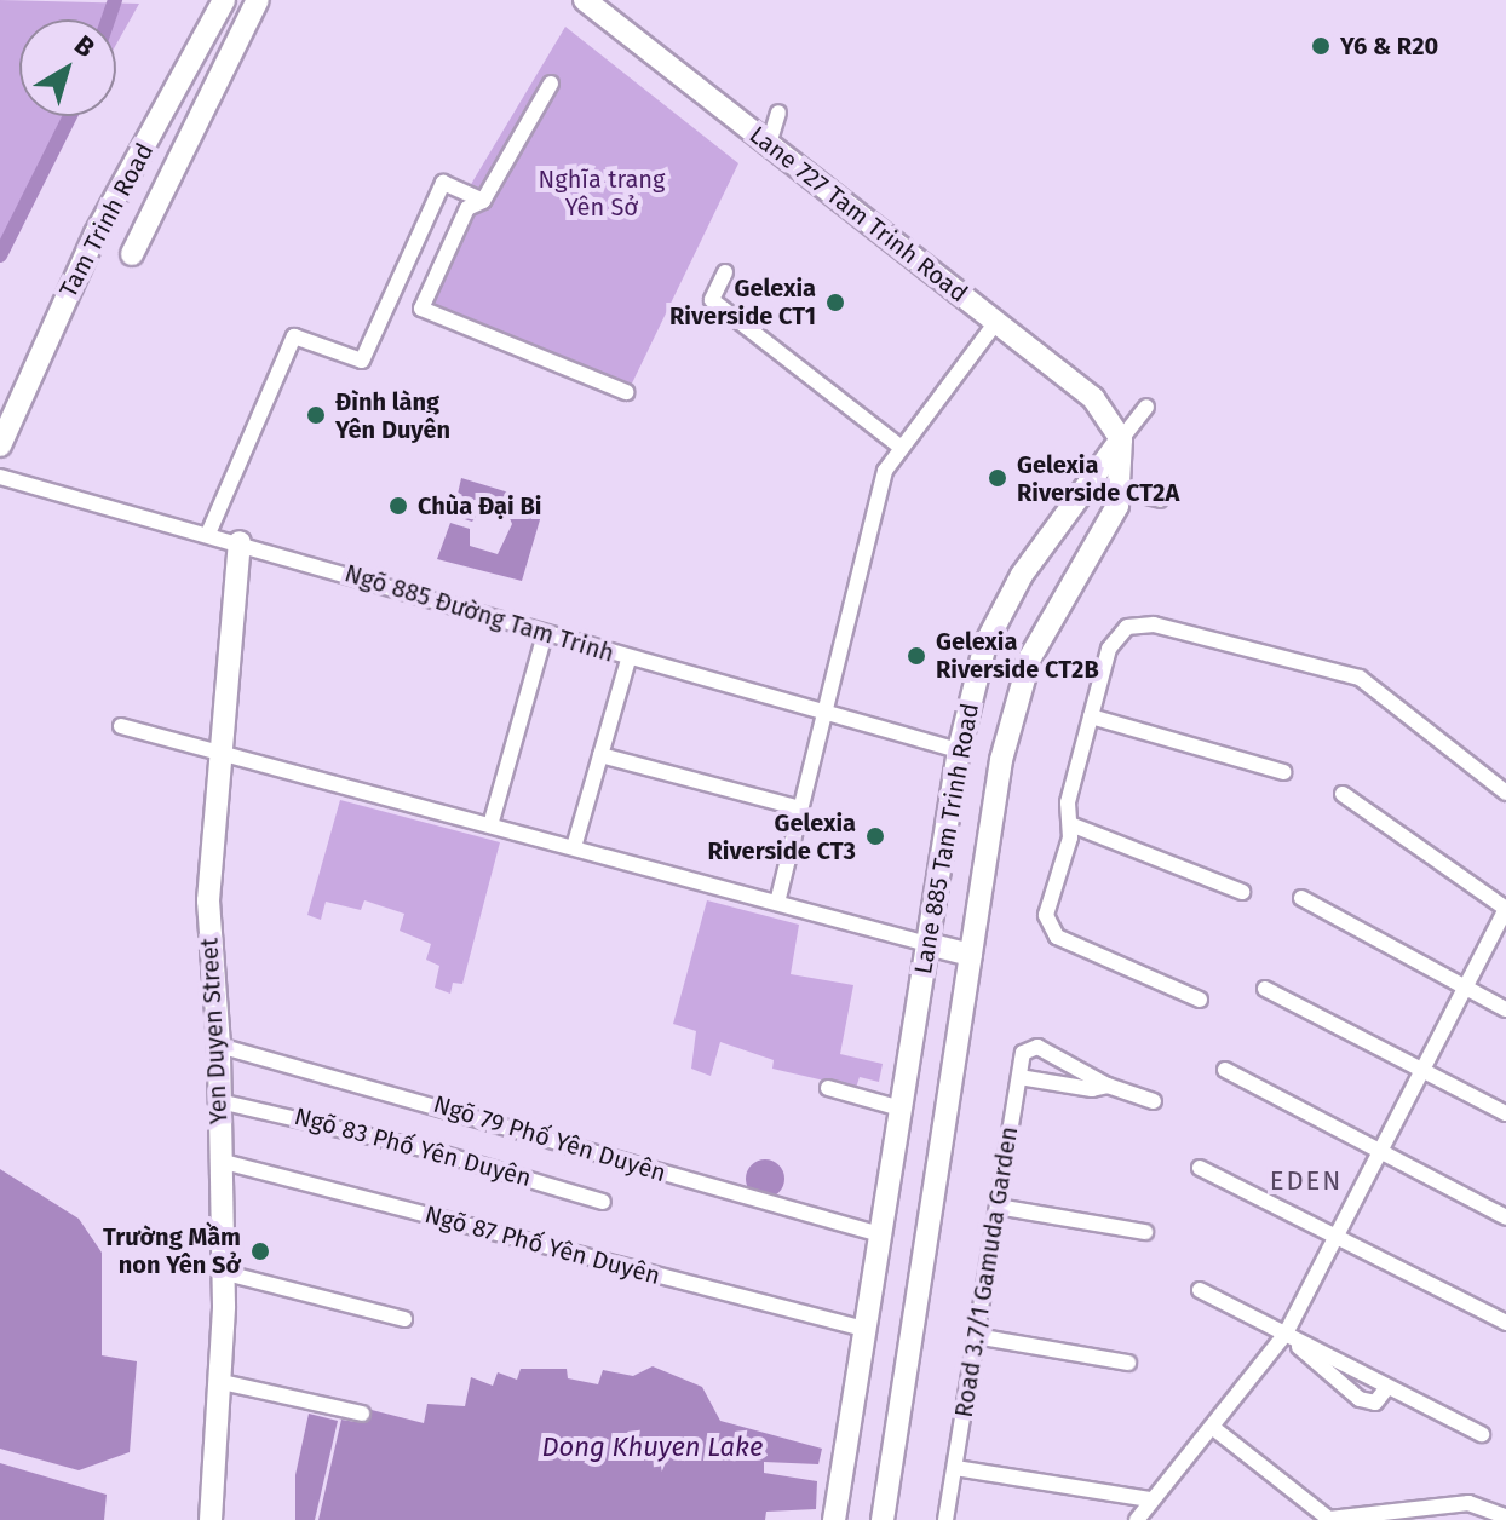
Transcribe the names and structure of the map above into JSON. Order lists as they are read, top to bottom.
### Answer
{
  "streets": {
    "street": [
      "Lane 727 Tam Trinh Road",
      "Tam Trinh Road",
      "Ngõ 885 Đường Tam Trinh",
      "Lane 885 Tam Trinh Road",
      "Yen Duyen Street",
      "Ngõ 79 Phố Yên Duyên",
      "Ngõ 83 Phố Yên Duyên",
      "Ngõ 87 Phố Yên Duyên",
      "Road 3.7/1 Gamuda Garden"
    ]
  },
  "crossings": [
    ["Lane 727 Tam Trinh Road", "Lane 885 Tam Trinh Road"],
    ["Ngõ 885 Đường Tam Trinh", "Lane 885 Tam Trinh Road"],
    ["Ngõ 885 Đường Tam Trinh", "Yen Duyen Street"],
    ["Lane 885 Tam Trinh Road", "Ngõ 79 Phố Yên Duyên"],
    ["Lane 885 Tam Trinh Road", "Ngõ 87 Phố Yên Duyên"],
    ["Yen Duyen Street", "Ngõ 79 Phố Yên Duyên"],
    ["Yen Duyen Street", "Ngõ 83 Phố Yên Duyên"],
    ["Yen Duyen Street", "Ngõ 87 Phố Yên Duyên"]
  ],
  "districts": ["EDEN"],
  "water": ["Dong Khuyen Lake"],
  "parks": ["Nghĩa trang Yên Sở"],
  "places": [
    "Y6 & R20",
    "Gelexia Riverside CT1",
    "Đình làng Yên Duyên",
    "Gelexia Riverside CT2A",
    "Chùa Đại Bi",
    "Gelexia Riverside CT2B",
    "Gelexia Riverside CT3",
    "Trường Mầm non Yên Sở"
  ],
  "north": "top right"
}
